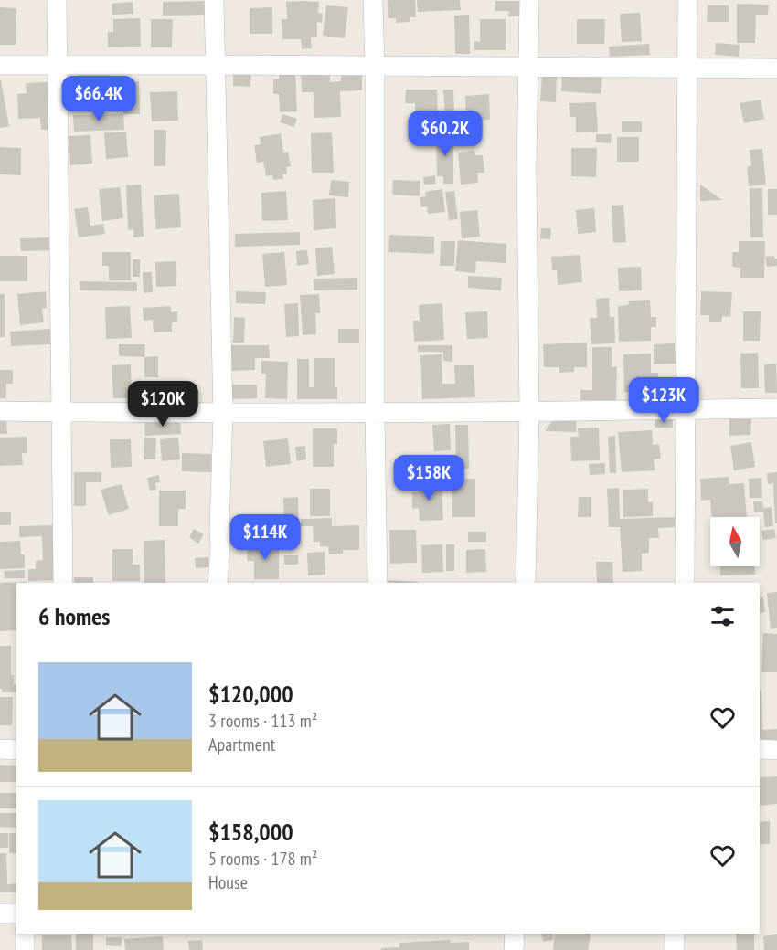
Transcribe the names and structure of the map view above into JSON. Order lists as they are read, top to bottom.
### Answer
{
  "north": "top",
  "page": {
    "price": [
      "$66.4K",
      "$60.2K",
      "$123K",
      "$120K",
      "$158K",
      "$114K"
    ],
    "heading": "6 homes",
    "list": [
      {
        "name": "$120,000",
        "note": "3 rooms · 113 m² · Apartment"
      },
      {
        "name": "$158,000",
        "note": "5 rooms · 178 m² · House"
      }
    ]
  }
}
